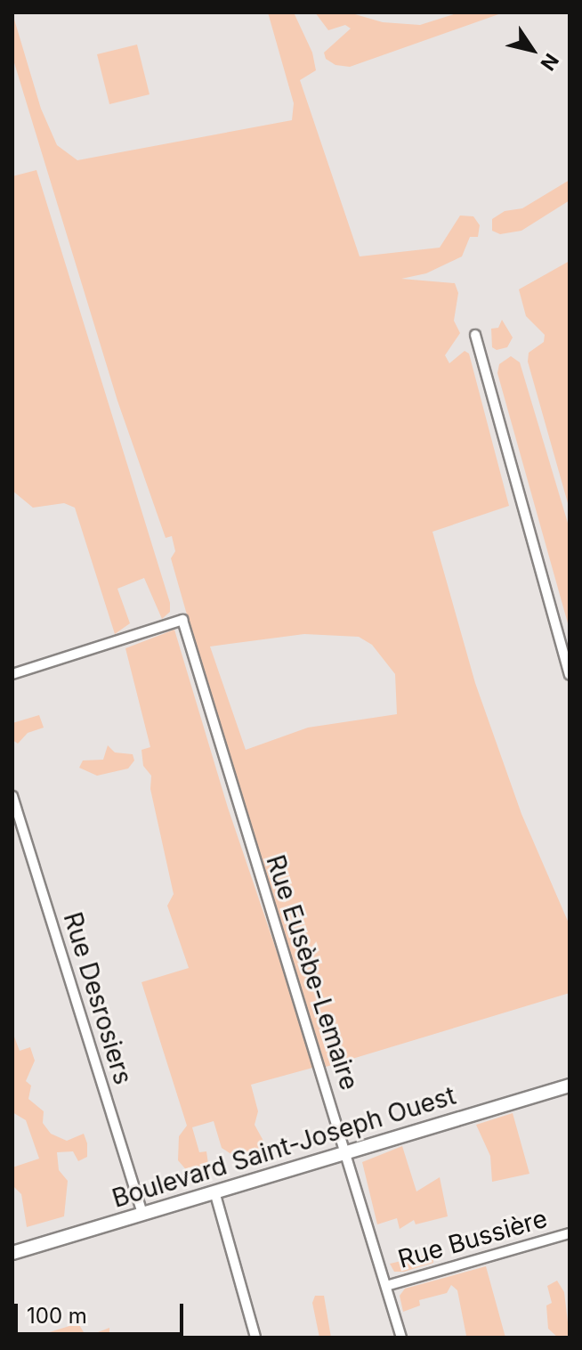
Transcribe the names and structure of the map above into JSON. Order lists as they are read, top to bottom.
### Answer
{
  "streets": {
    "street": [
      "Rue Eusèbe-Lemaire",
      "Rue Desrosiers",
      "Boulevard Saint-Joseph Ouest",
      "Rue Bussière"
    ]
  },
  "crossings": [
    ["Rue Eusèbe-Lemaire", "Boulevard Saint-Joseph Ouest"],
    ["Rue Eusèbe-Lemaire", "Rue Bussière"],
    ["Rue Desrosiers", "Boulevard Saint-Joseph Ouest"]
  ],
  "scale_bar": "100 m",
  "north": "bottom right"
}
